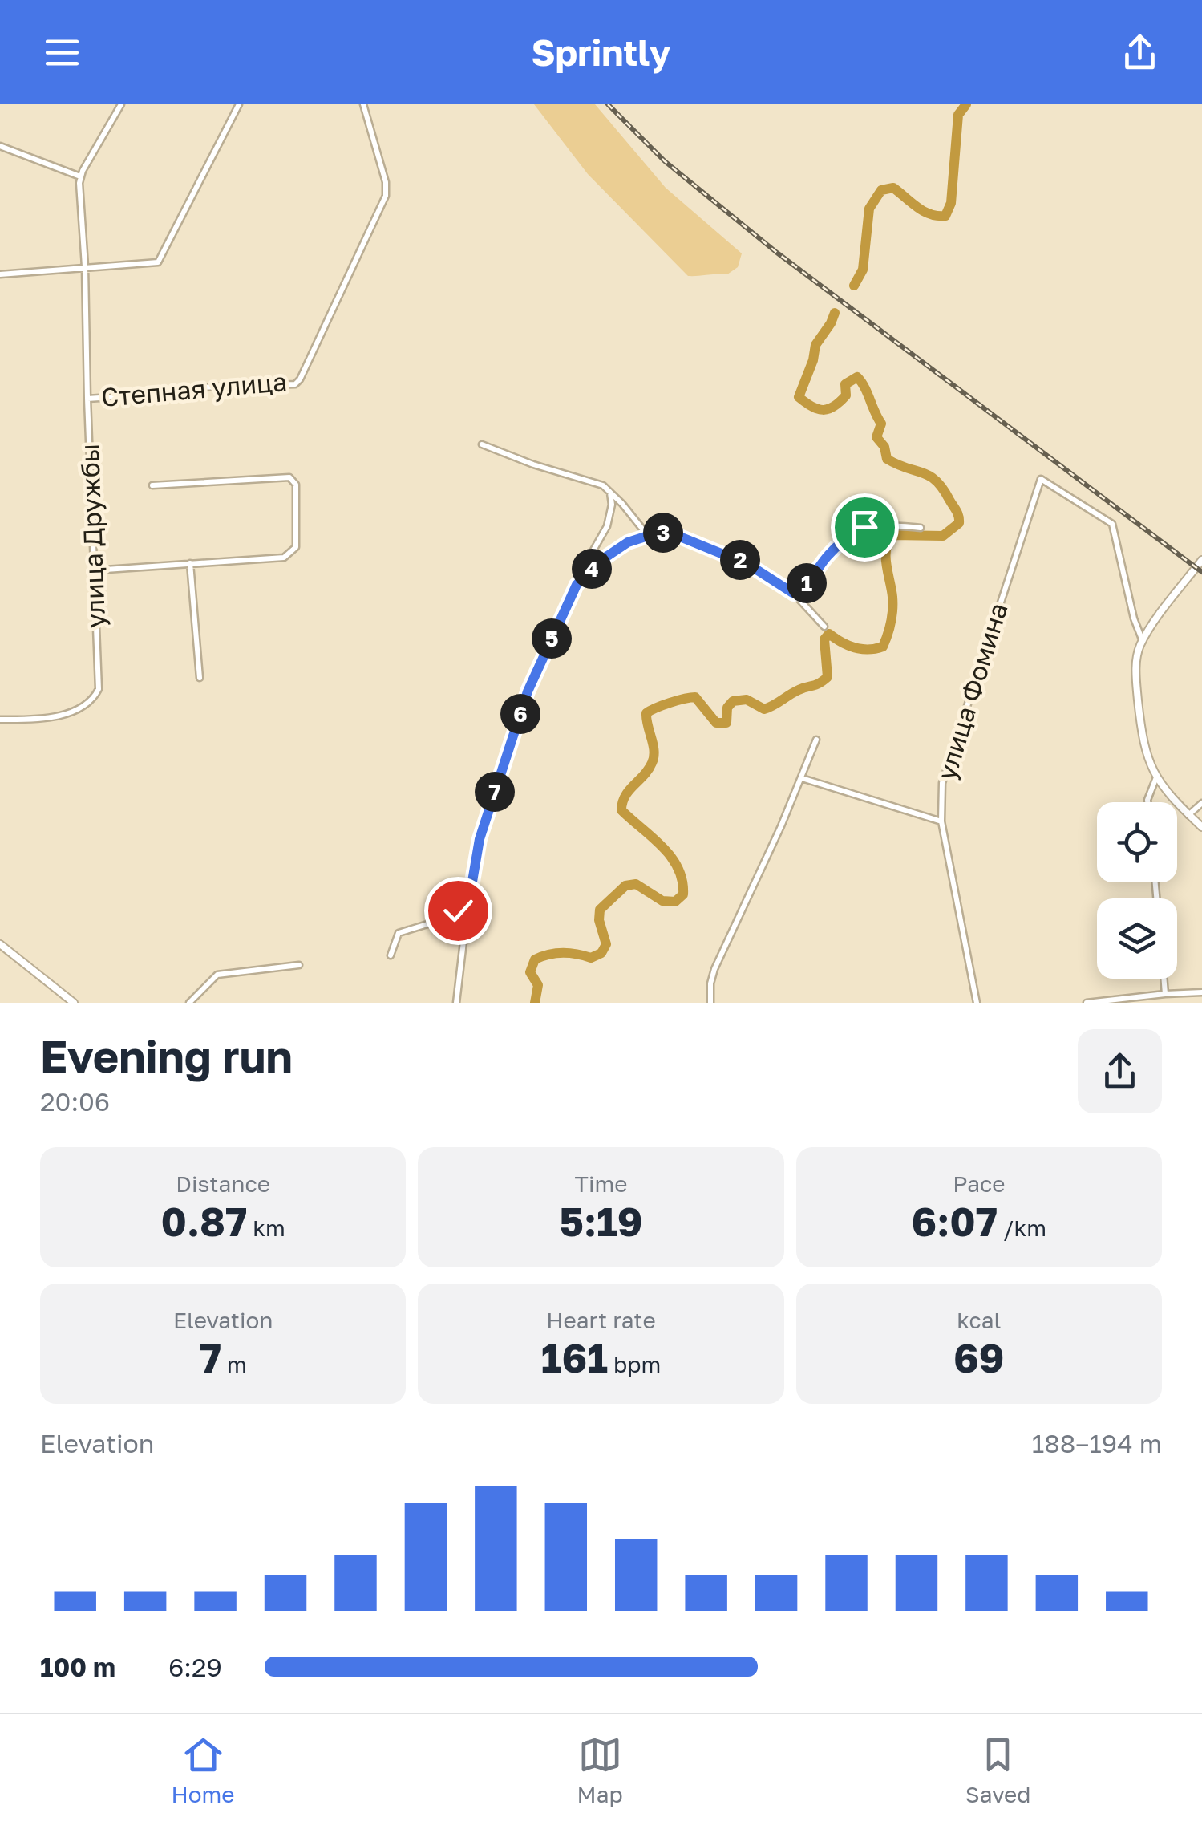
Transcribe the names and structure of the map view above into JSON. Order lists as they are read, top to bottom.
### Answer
{
  "streets": {
    "street": ["Степная улица", "улица Дружбы", "улица Фомина"]
  },
  "crossings": [
    ["Степная улица", "улица Дружбы"]
  ],
  "page": {
    "header": "Sprintly",
    "pins": [
      "3",
      "2",
      "4",
      "1",
      "5",
      "6",
      "7"
    ],
    "heading": ["Evening run", "20:06"],
    "stats": [
      ["Distance", "0.87 km"],
      ["Time", "5:19"],
      ["Pace", "6:07 /km"],
      ["Elevation", "7 m"],
      ["Heart rate", "161 bpm"],
      ["kcal", "69"]
    ],
    "chart": ["Elevation", "188–194 m"],
    "list": [
      {
        "name": "100 m",
        "note": "6:29"
      }
    ],
    "tabs": ["Home", "Map", "Saved"]
  }
}
